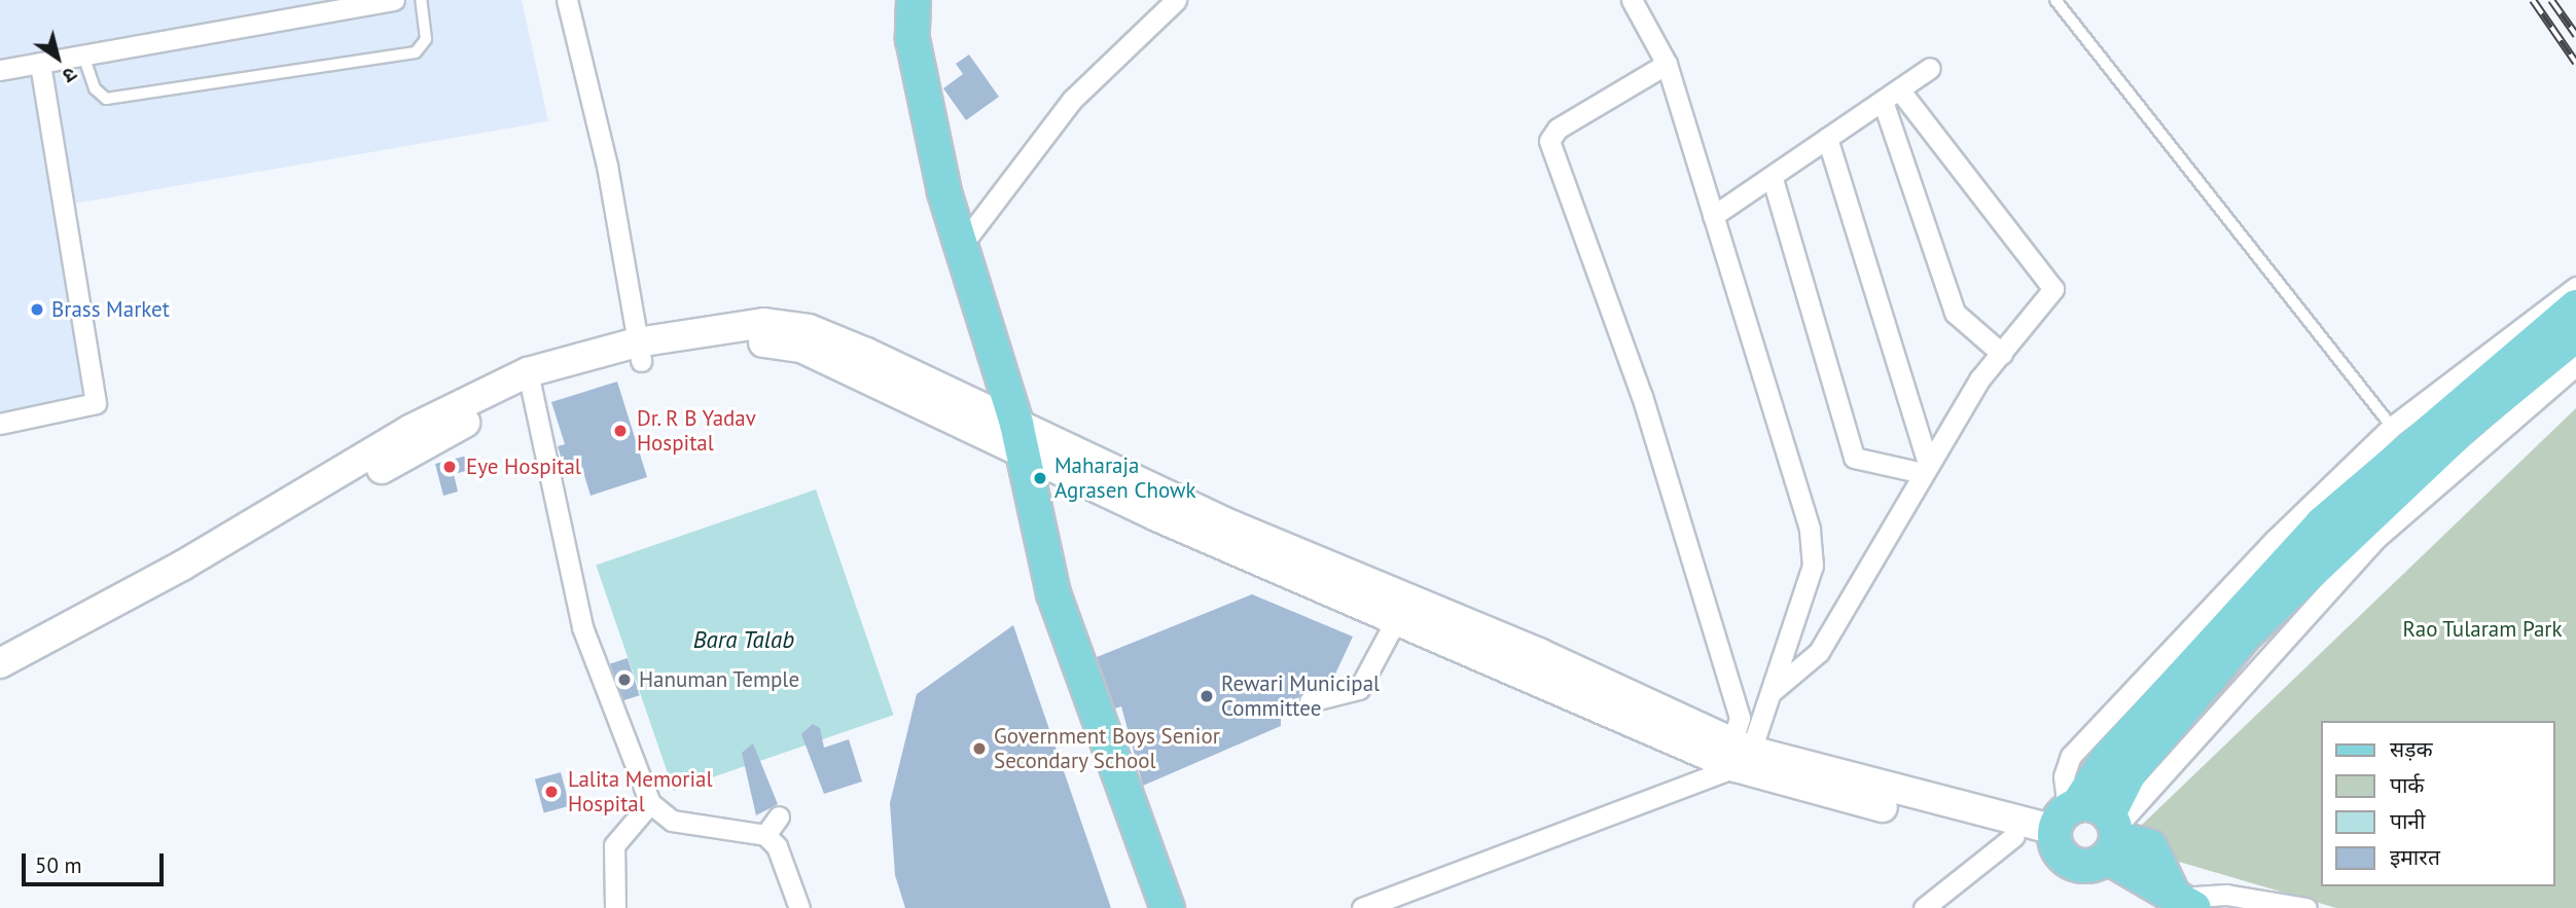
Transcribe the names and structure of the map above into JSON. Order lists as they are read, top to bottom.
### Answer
{
  "water": ["Bara Talab"],
  "parks": ["Rao Tularam Park"],
  "places": [
    "Brass Market",
    "Dr. R B Yadav Hospital",
    "Eye Hospital",
    "Maharaja Agrasen Chowk",
    "Hanuman Temple",
    "Rewari Municipal Committee",
    "Government Boys Senior Secondary School",
    "Lalita Memorial Hospital"
  ],
  "legend": [
    "सड़क",
    "पार्क",
    "पानी",
    "इमारत"
  ],
  "scale_bar": "50 m",
  "north": "bottom right"
}
